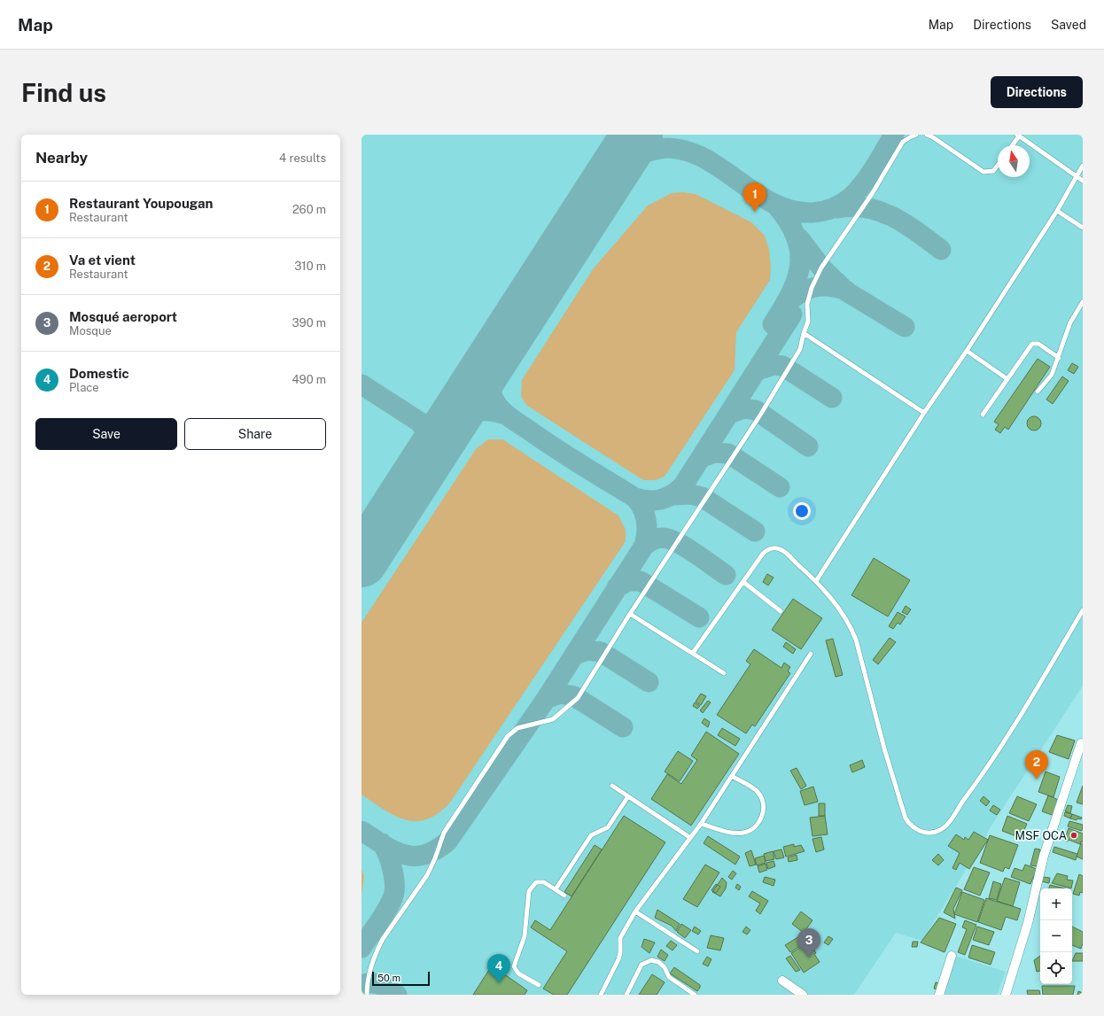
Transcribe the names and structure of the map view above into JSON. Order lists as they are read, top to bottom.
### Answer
{
  "places": ["MSF OCA"],
  "scale_bar": "50 m",
  "north": "top",
  "page": {
    "header": "Map",
    "nav": ["Map", "Directions", "Saved"],
    "buttons": [
      "Directions",
      ["Save", "Share"]
    ],
    "title": "Find us",
    "heading": ["Nearby", "4 results"],
    "list": [
      {
        "mark": "1",
        "name": "Restaurant Youpougan",
        "note": "Restaurant",
        "value": "260 m"
      },
      {
        "mark": "2",
        "name": "Va et vient",
        "note": "Restaurant",
        "value": "310 m"
      },
      {
        "mark": "3",
        "name": "Mosqué aeroport",
        "note": "Mosque",
        "value": "390 m"
      },
      {
        "mark": "4",
        "name": "Domestic",
        "note": "Place",
        "value": "490 m"
      }
    ],
    "pins": [
      "1",
      "2",
      "3",
      "4"
    ],
    "map_buttons": ["+", "−"],
    "scale": "50 m"
  }
}
